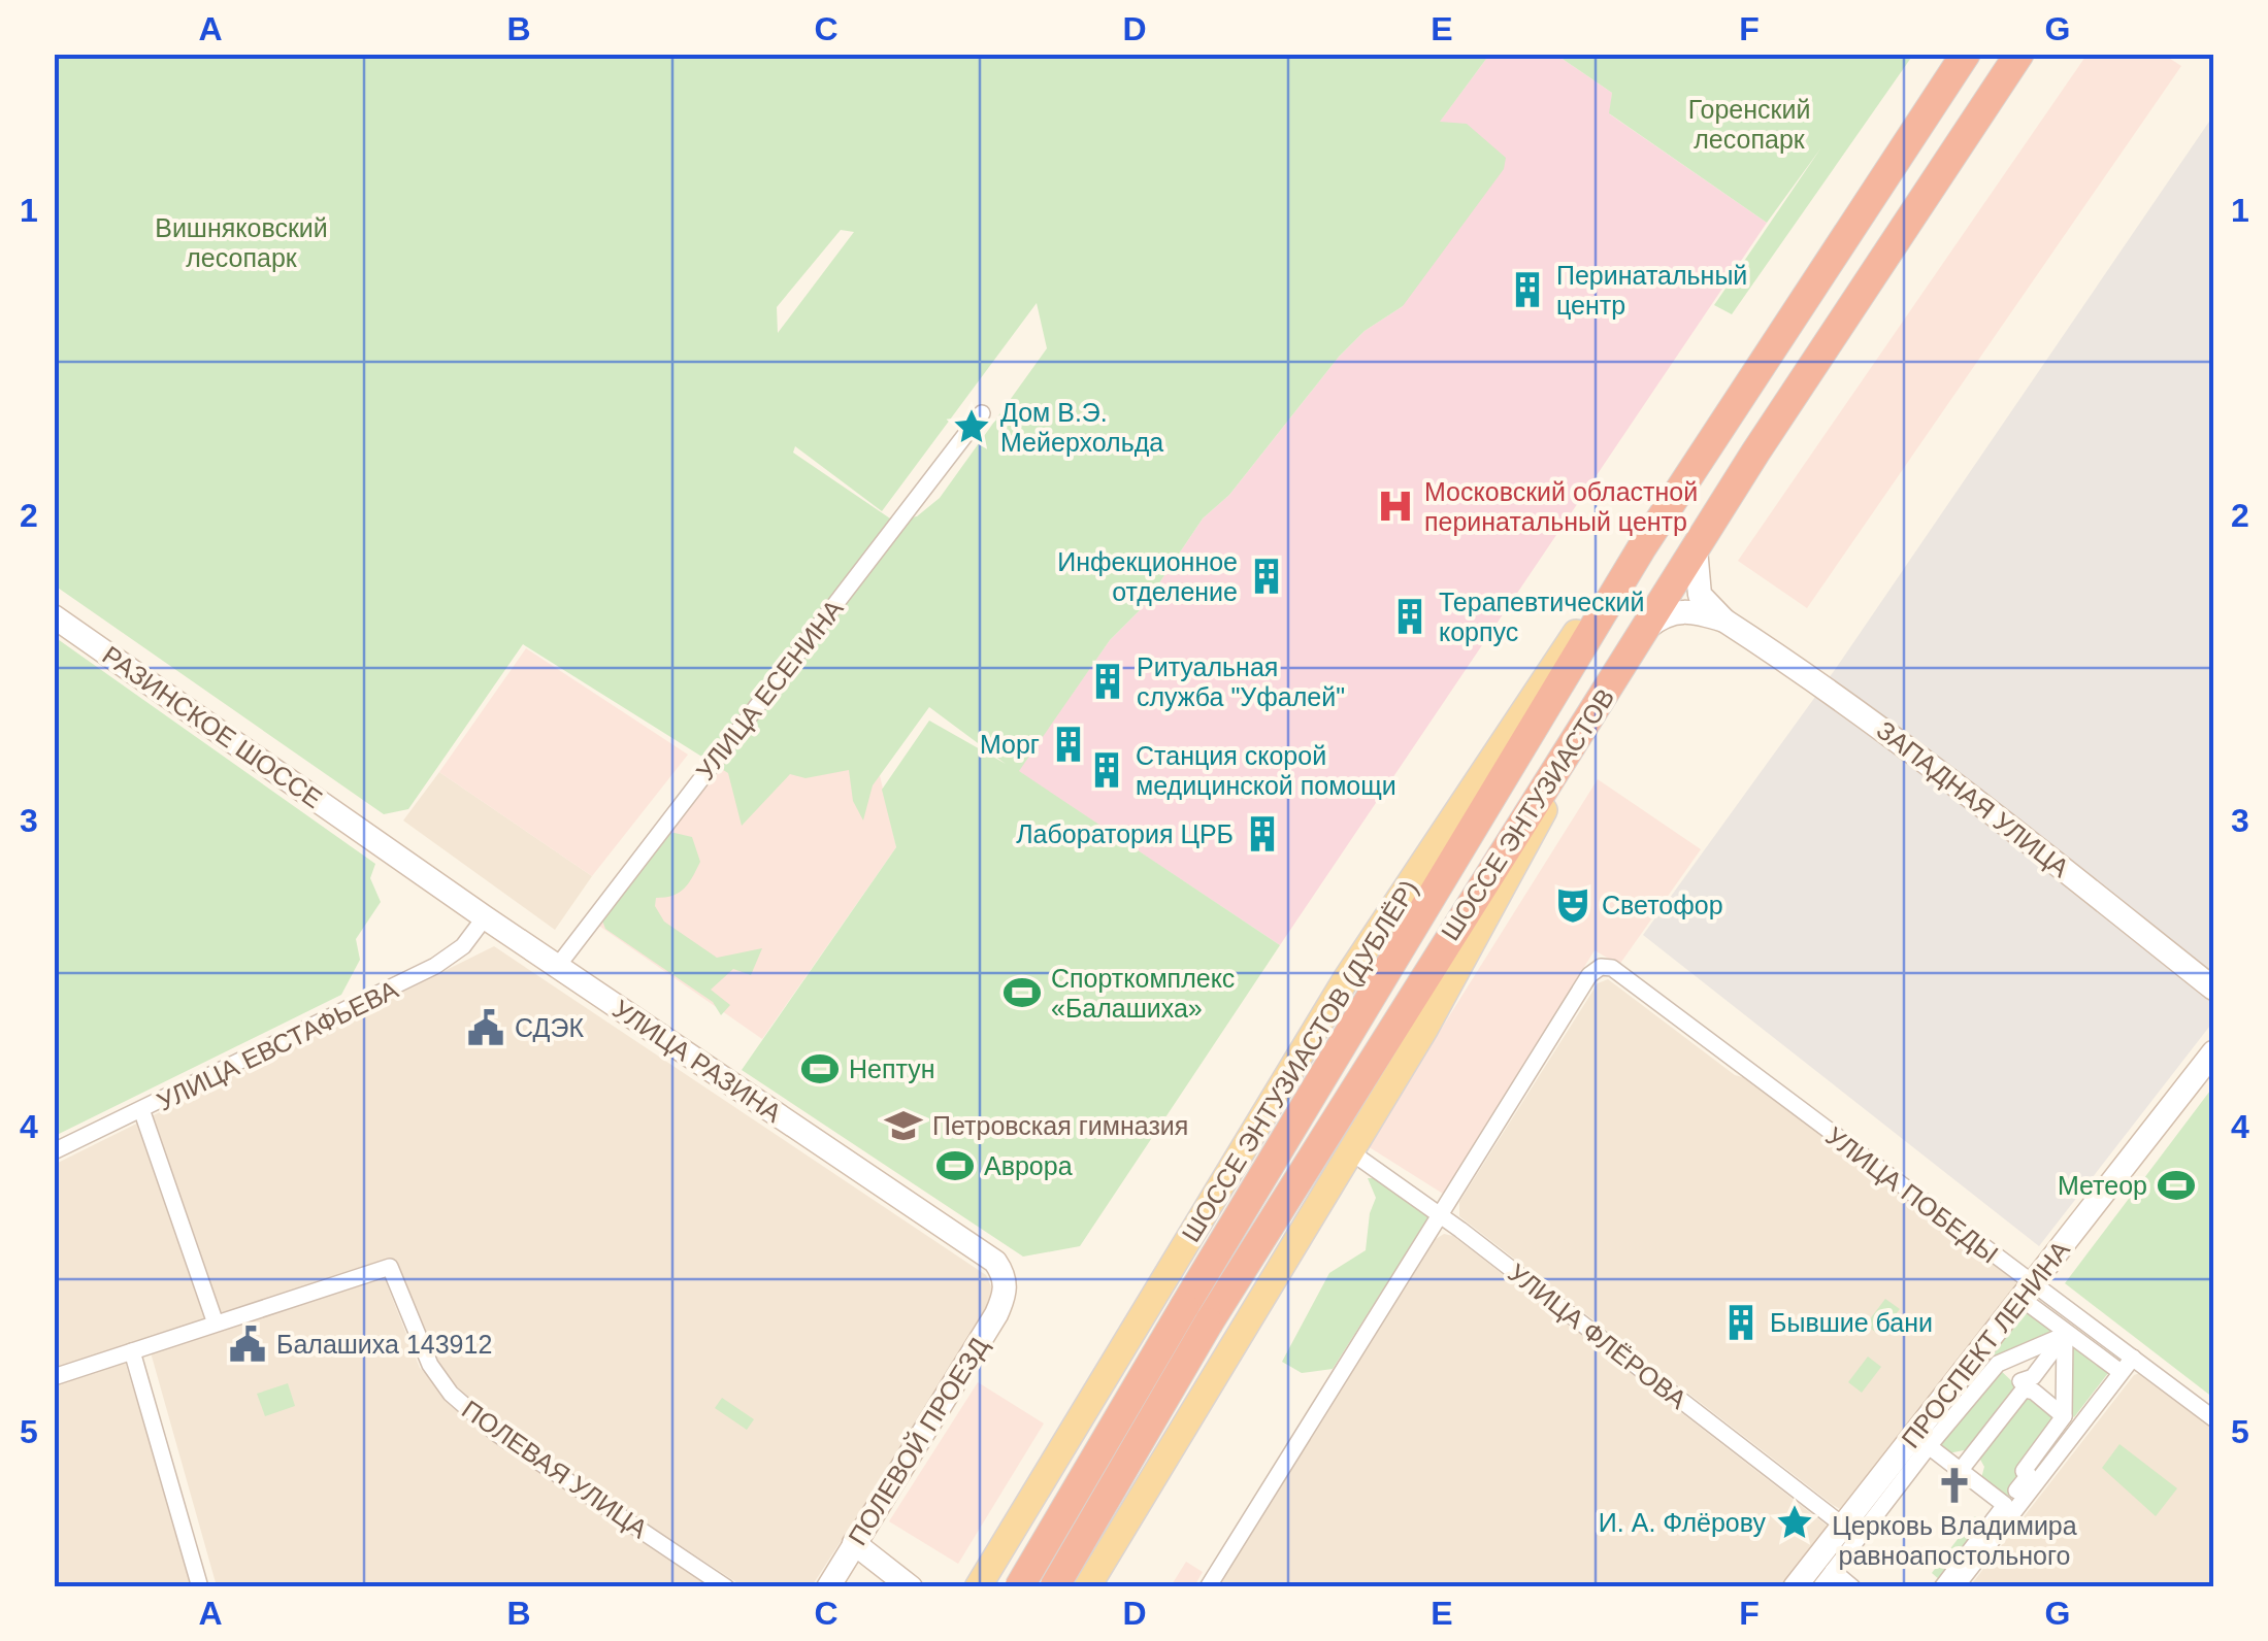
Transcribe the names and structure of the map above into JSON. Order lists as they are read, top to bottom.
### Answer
{
  "streets": {
    "highway": ["ШОССЕ ЭНТУЗИАСТОВ"],
    "main road": [
      "РАЗИНСКОЕ ШОССЕ",
      "ЗАПАДНАЯ УЛИЦА",
      "УЛИЦА РАЗИНА",
      "ШОССЕ ЭНТУЗИАСТОВ (ДУБЛЁР)",
      "ПРОСПЕКТ ЛЕНИНА",
      "ПОЛЕВОЙ ПРОЕЗД"
    ],
    "street": [
      "УЛИЦА ЕСЕНИНА",
      "УЛИЦА ЕВСТАФЬЕВА",
      "УЛИЦА ПОБЕДЫ",
      "УЛИЦА ФЛЁРОВА",
      "ПОЛЕВАЯ УЛИЦА"
    ]
  },
  "crossings": [
    ["УЛИЦА ЕСЕНИНА", "УЛИЦА РАЗИНА"],
    ["РАЗИНСКОЕ ШОССЕ", "УЛИЦА РАЗИНА"],
    ["ЗАПАДНАЯ УЛИЦА", "ШОССЕ ЭНТУЗИАСТОВ"],
    ["ШОССЕ ЭНТУЗИАСТОВ", "ШОССЕ ЭНТУЗИАСТОВ (ДУБЛЁР)"],
    ["УЛИЦА ЕВСТАФЬЕВА", "УЛИЦА РАЗИНА"],
    ["УЛИЦА РАЗИНА", "ПОЛЕВОЙ ПРОЕЗД"],
    ["УЛИЦА ПОБЕДЫ", "УЛИЦА ФЛЁРОВА"],
    ["УЛИЦА ПОБЕДЫ", "ПРОСПЕКТ ЛЕНИНА"],
    ["УЛИЦА ФЛЁРОВА", "ПРОСПЕКТ ЛЕНИНА"]
  ],
  "parks": ["Горенский лесопарк", "Вишняковский лесопарк"],
  "places": {
    "building": [
      "Перинатальный центр",
      "Инфекционное отделение",
      "Терапевтический корпус",
      "Ритуальная служба \"Уфалей\"",
      "Морг",
      "Станция скорой медицинской помощи",
      "Лаборатория ЦРБ",
      "Бывшие бани"
    ],
    "place": ["Дом В.Э. Мейерхольда", "И. А. Флёрову"],
    "hospital": ["Московский областной перинатальный центр"],
    "theatre": ["Светофор"],
    "sports": [
      "Спорткомплекс «Балашиха»",
      "Нептун",
      "Аврора",
      "Метеор"
    ],
    "public building": ["СДЭК", "Балашиха 143912"],
    "school or university": ["Петровская гимназия"],
    "church": ["Церковь Владимира равноапостольного"]
  },
  "grid": {
    "columns": [
      "A",
      "B",
      "C",
      "D",
      "E",
      "F",
      "G"
    ],
    "rows": [
      "1",
      "2",
      "3",
      "4",
      "5"
    ]
  }
}
